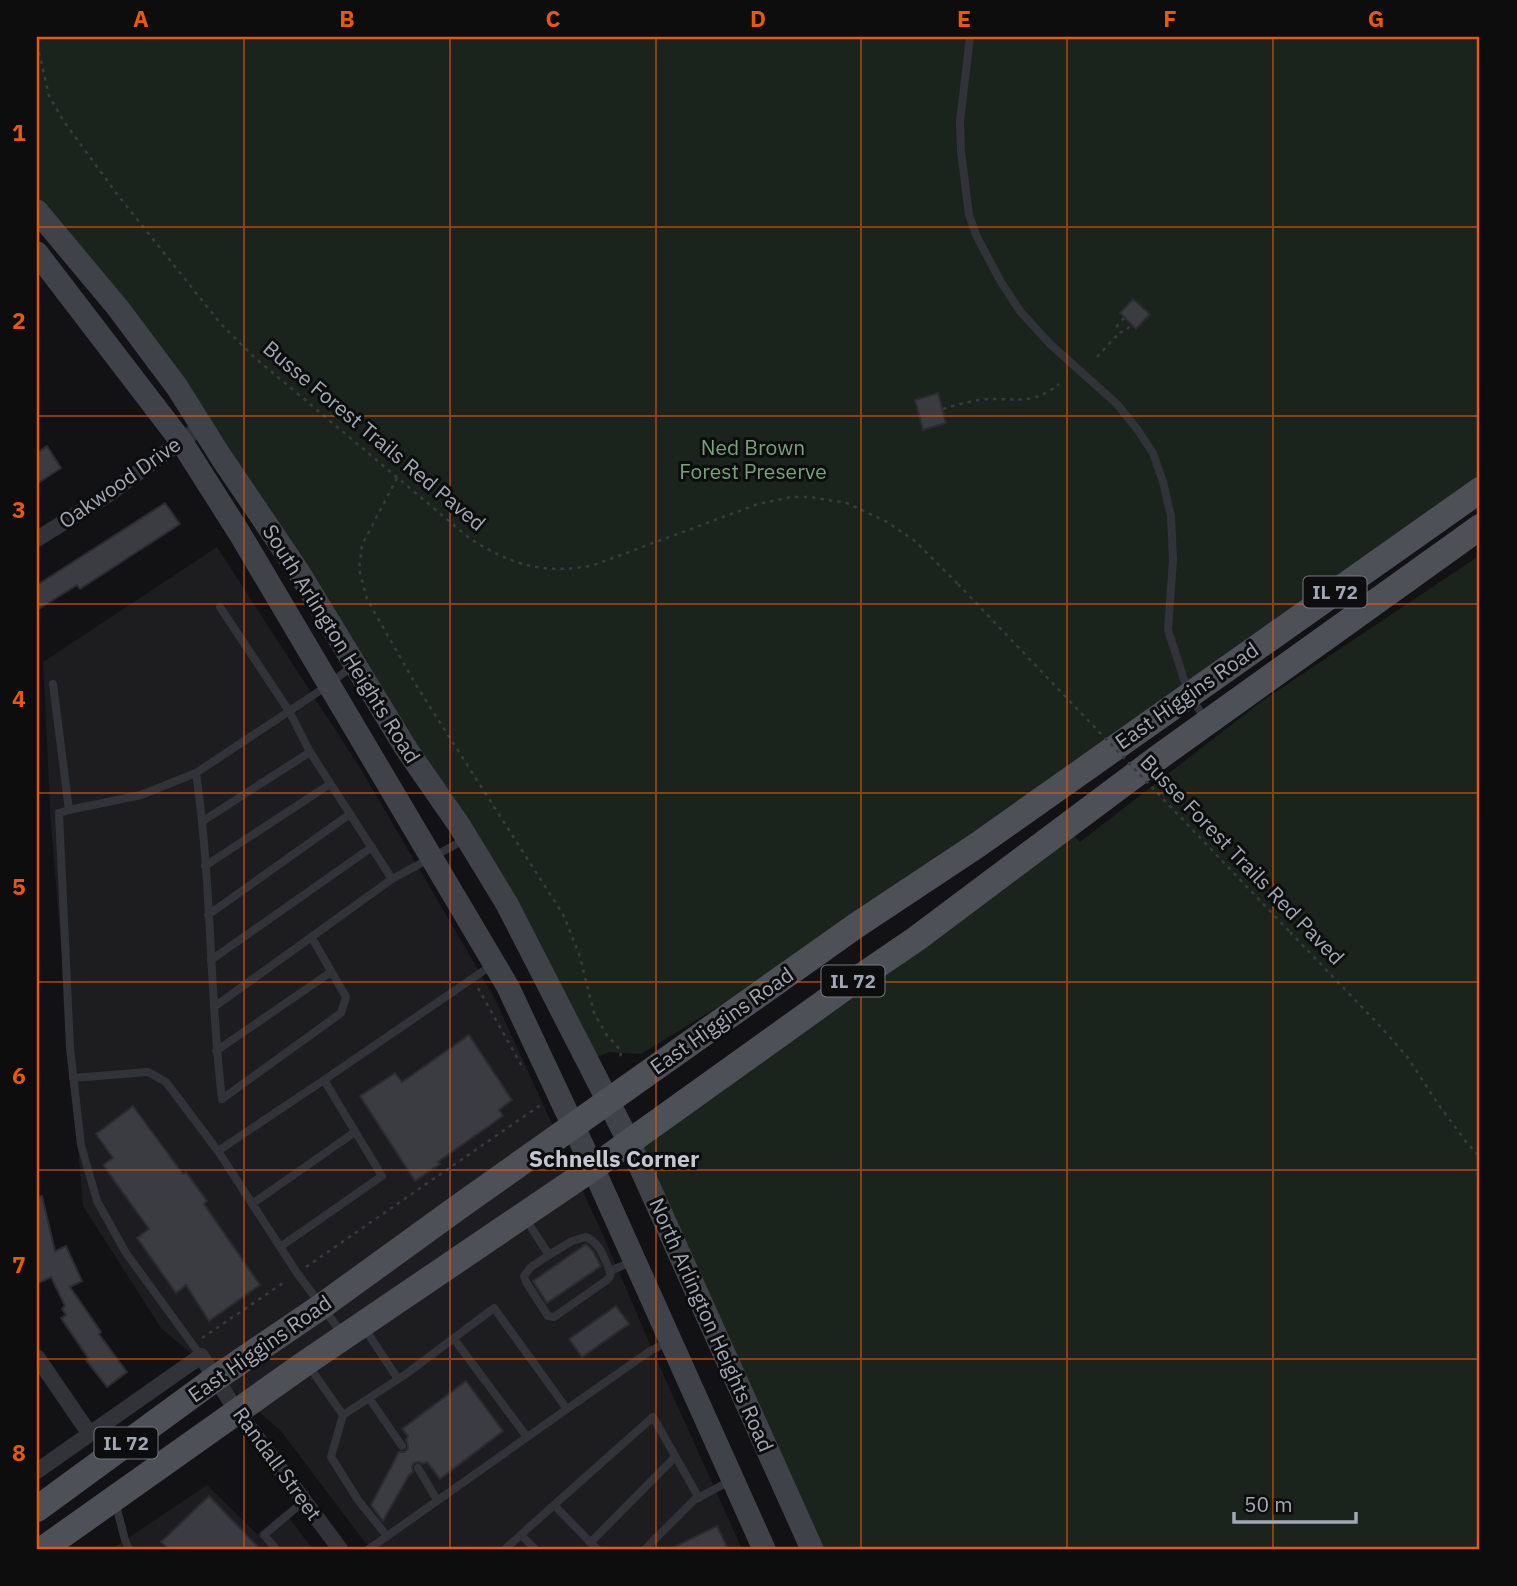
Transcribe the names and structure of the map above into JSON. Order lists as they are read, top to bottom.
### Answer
{
  "streets": {
    "main road": [
      "IL 72",
      "South Arlington Heights Road",
      "East Higgins Road",
      "North Arlington Heights Road"
    ],
    "street": ["Oakwood Drive", "Randall Street"],
    "path": ["Busse Forest Trails Red Paved"]
  },
  "crossings": [
    ["Oakwood Drive", "South Arlington Heights Road"],
    ["South Arlington Heights Road", "East Higgins Road"],
    ["South Arlington Heights Road", "North Arlington Heights Road"],
    ["East Higgins Road", "North Arlington Heights Road"],
    ["East Higgins Road", "Randall Street"]
  ],
  "districts": ["Schnells Corner"],
  "parks": ["Ned Brown Forest Preserve"],
  "scale_bar": "50 m",
  "grid": {
    "columns": [
      "A",
      "B",
      "C",
      "D",
      "E",
      "F",
      "G"
    ],
    "rows": [
      "1",
      "2",
      "3",
      "4",
      "5",
      "6",
      "7",
      "8"
    ]
  }
}
